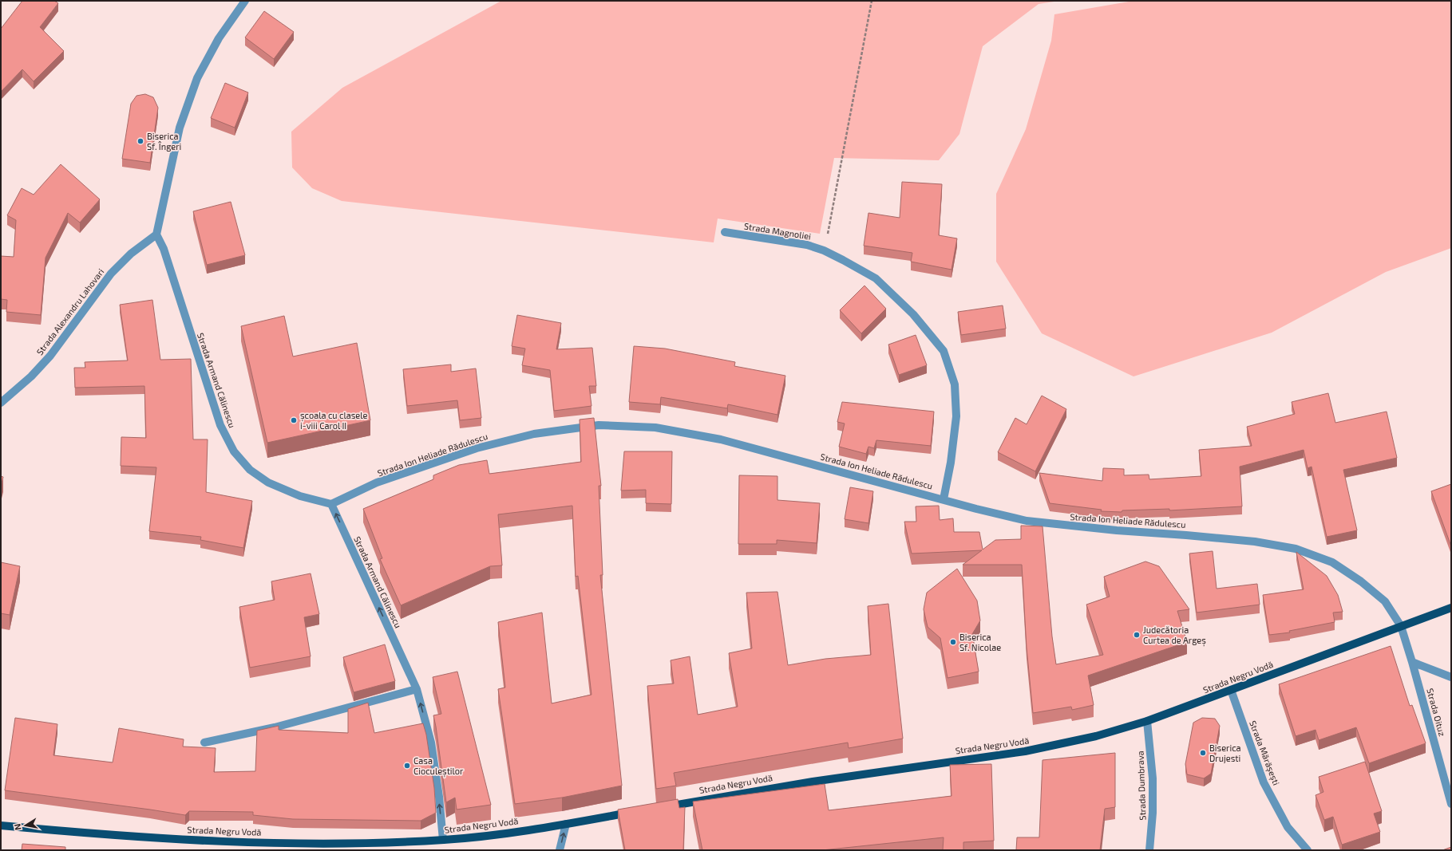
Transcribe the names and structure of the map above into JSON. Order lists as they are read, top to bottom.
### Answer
{
  "streets": {
    "main road": ["Strada Negru Vodă"],
    "street": [
      "Strada Magnoliei",
      "Strada Alexandru Lahovari",
      "Strada Armand Călinescu",
      "Strada Ion Heliade Rădulescu",
      "Strada Oituz",
      "Strada Mărășești",
      "Strada Dumbrava"
    ]
  },
  "crossings": [
    ["Strada Magnoliei", "Strada Ion Heliade Rădulescu"],
    ["Strada Alexandru Lahovari", "Strada Armand Călinescu"],
    ["Strada Armand Călinescu", "Strada Ion Heliade Rădulescu"],
    ["Strada Armand Călinescu", "Strada Negru Vodă"],
    ["Strada Ion Heliade Rădulescu", "Strada Negru Vodă"],
    ["Strada Ion Heliade Rădulescu", "Strada Oituz"],
    ["Strada Negru Vodă", "Strada Oituz"],
    ["Strada Negru Vodă", "Strada Mărășești"],
    ["Strada Negru Vodă", "Strada Dumbrava"]
  ],
  "one_way": ["Strada Armand Călinescu"],
  "places": [
    "Biserica Sf. Îngeri",
    "școala cu clasele i-viii Carol II",
    "Judecătoria Curtea de Argeș",
    "Biserica Sf. Nicolae",
    "Biserica Drujesti",
    "Casa Cioculeștilor"
  ],
  "north": "left"
}
